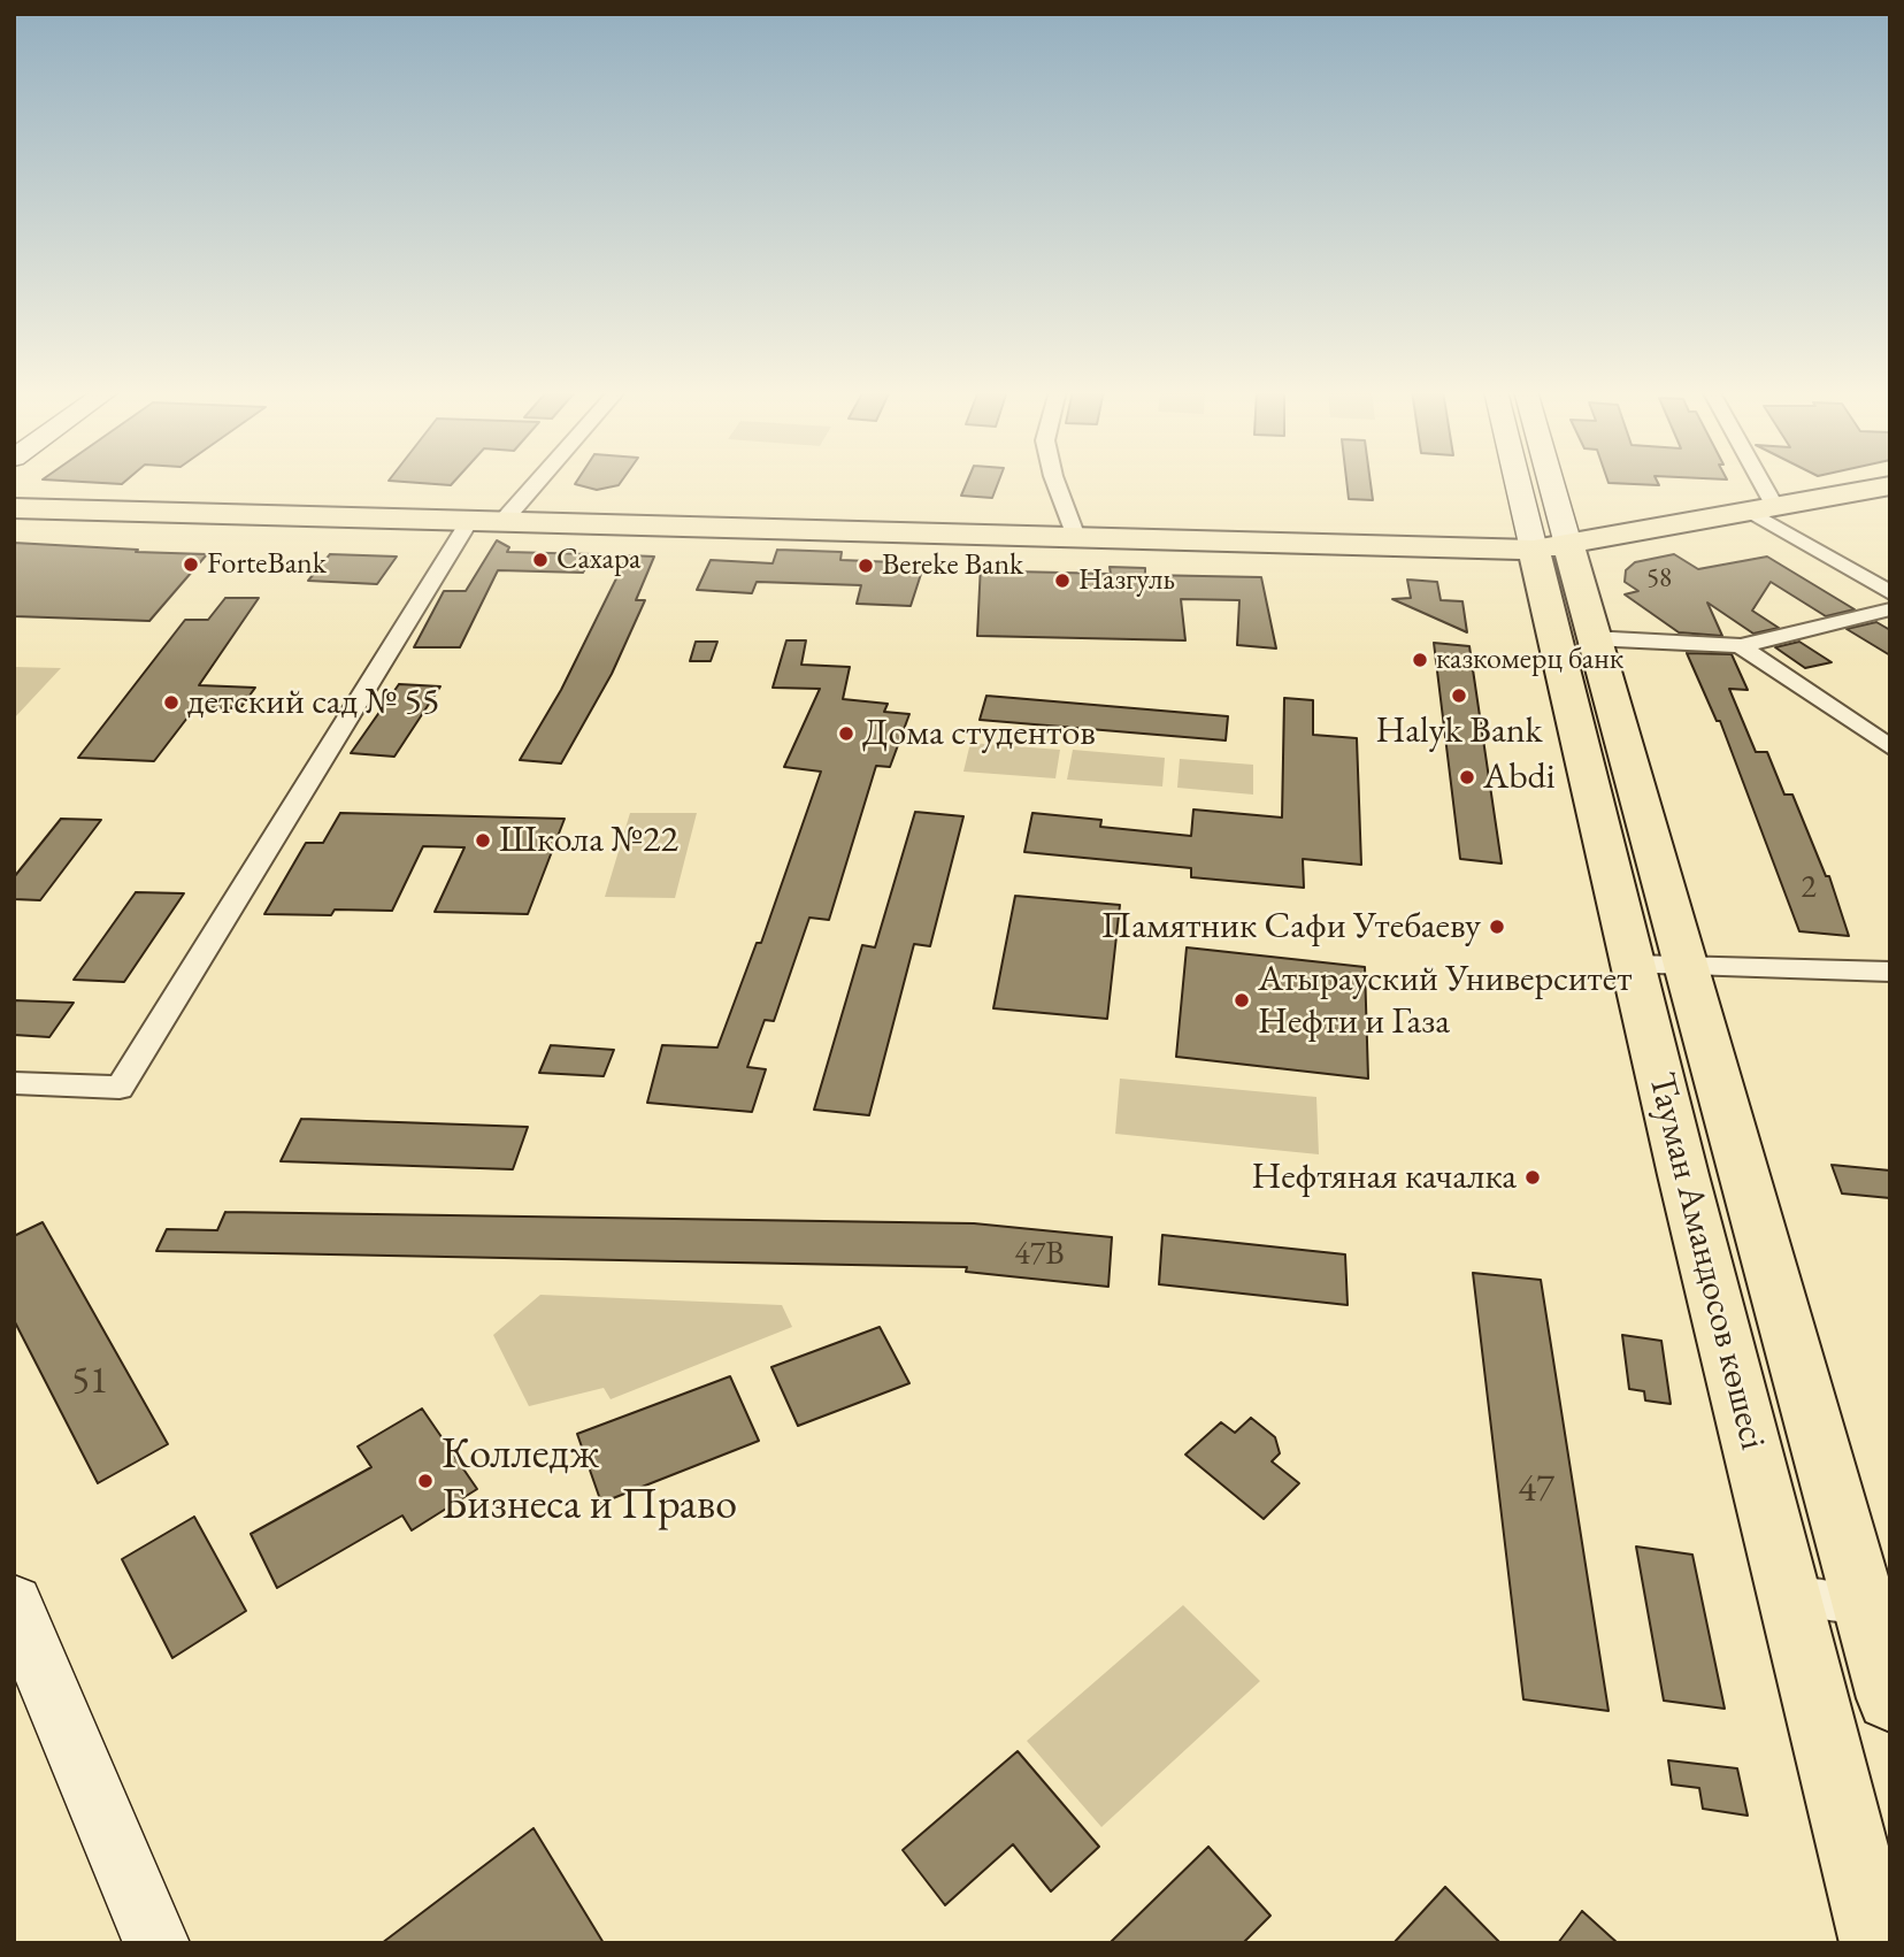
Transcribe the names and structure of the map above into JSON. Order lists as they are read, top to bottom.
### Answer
{
  "streets": {
    "main road": ["Тауман Амандосов көшесі"]
  },
  "places": [
    "Сахара",
    "ForteBank",
    "Bereke Bank",
    "Назгуль",
    "казкомерц банк",
    "Halyk Bank",
    "детский сад № 55",
    "Дома студентов",
    "Abdi",
    "Школа №22",
    "Памятник Сафи Утебаеву",
    "Атырауский Университет Нефти и Газа",
    "Нефтяная качалка",
    "Колледж Бизнеса и Право"
  ],
  "house_numbers": [
    "58",
    "2",
    "47В",
    "51",
    "47"
  ]
}
